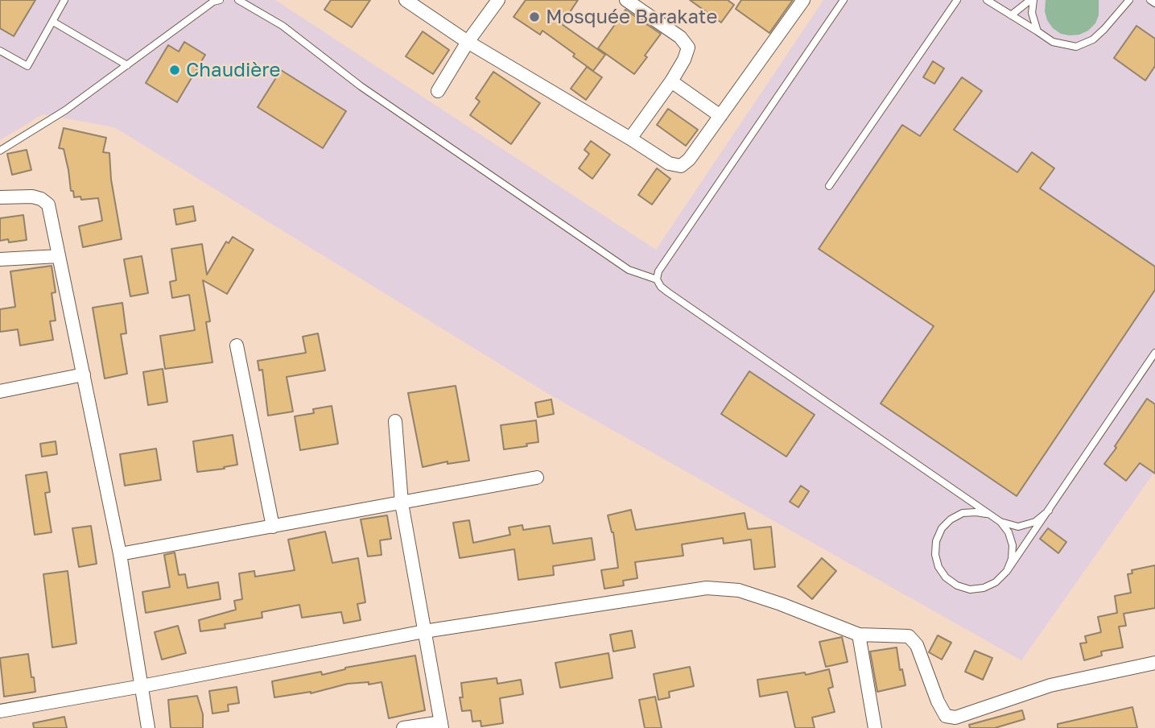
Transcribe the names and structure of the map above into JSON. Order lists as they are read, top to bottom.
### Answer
{
  "places": ["Mosquée Barakate", "Chaudière"]
}
